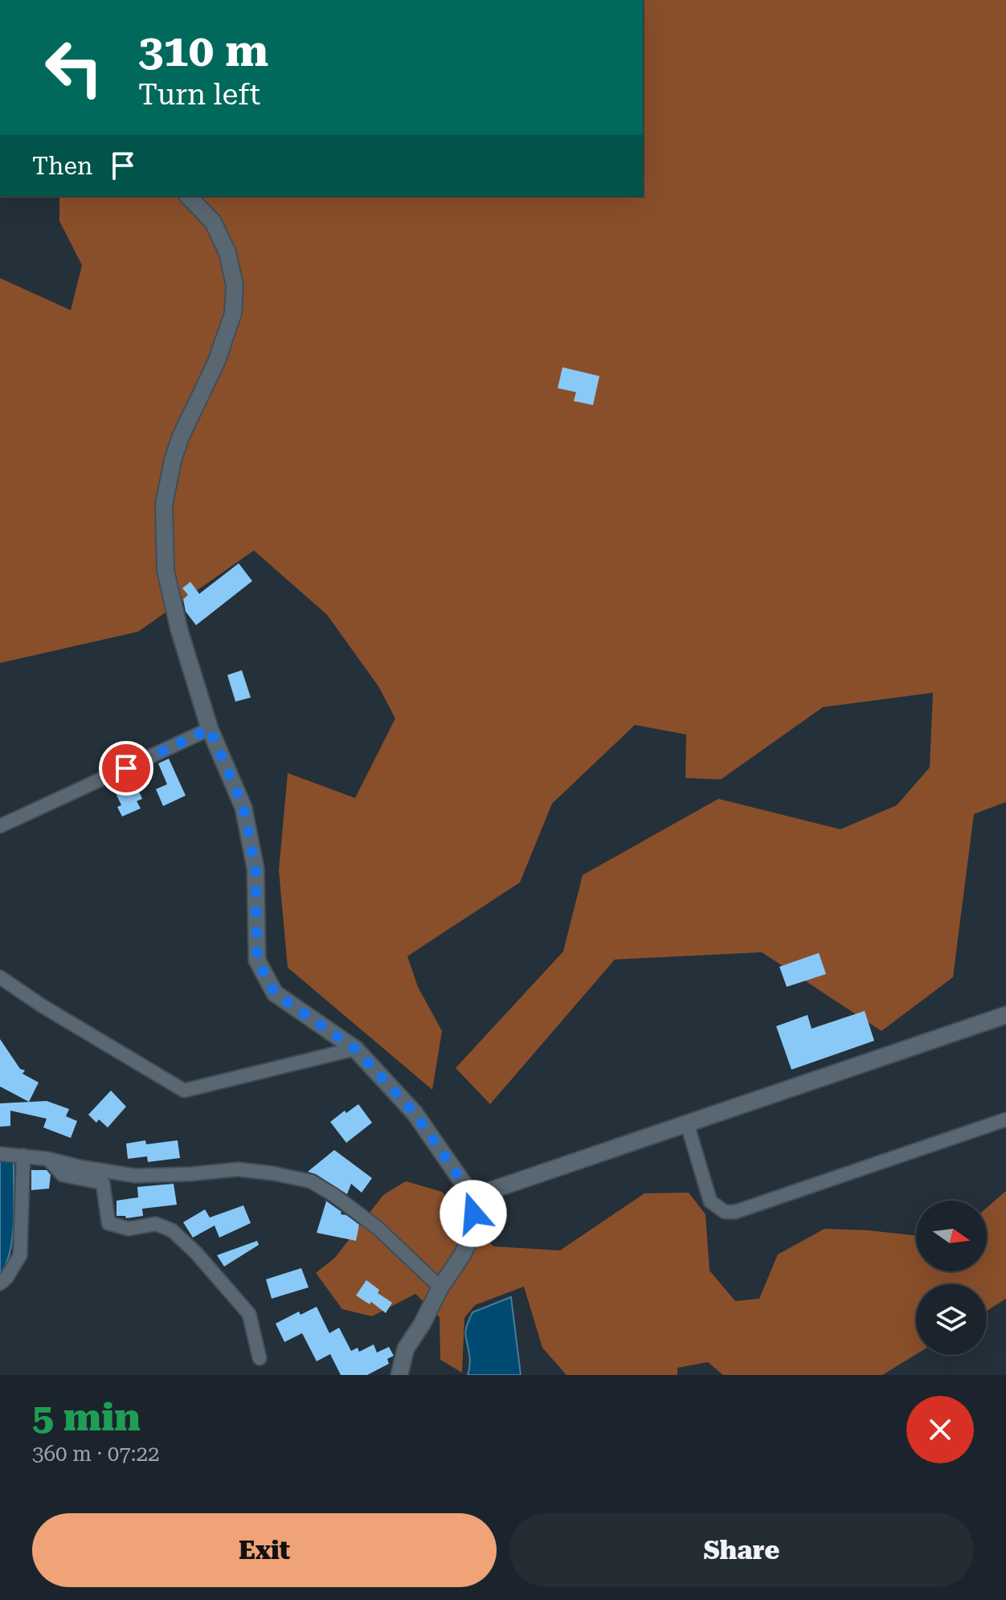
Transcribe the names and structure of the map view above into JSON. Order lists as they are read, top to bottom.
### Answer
{
  "north": "right",
  "page": {
    "turn": ["310 m", "Turn left"],
    "then": "Then",
    "heading": ["5 min", "360 m · 07:22"],
    "buttons": ["Exit", "Share"]
  }
}
